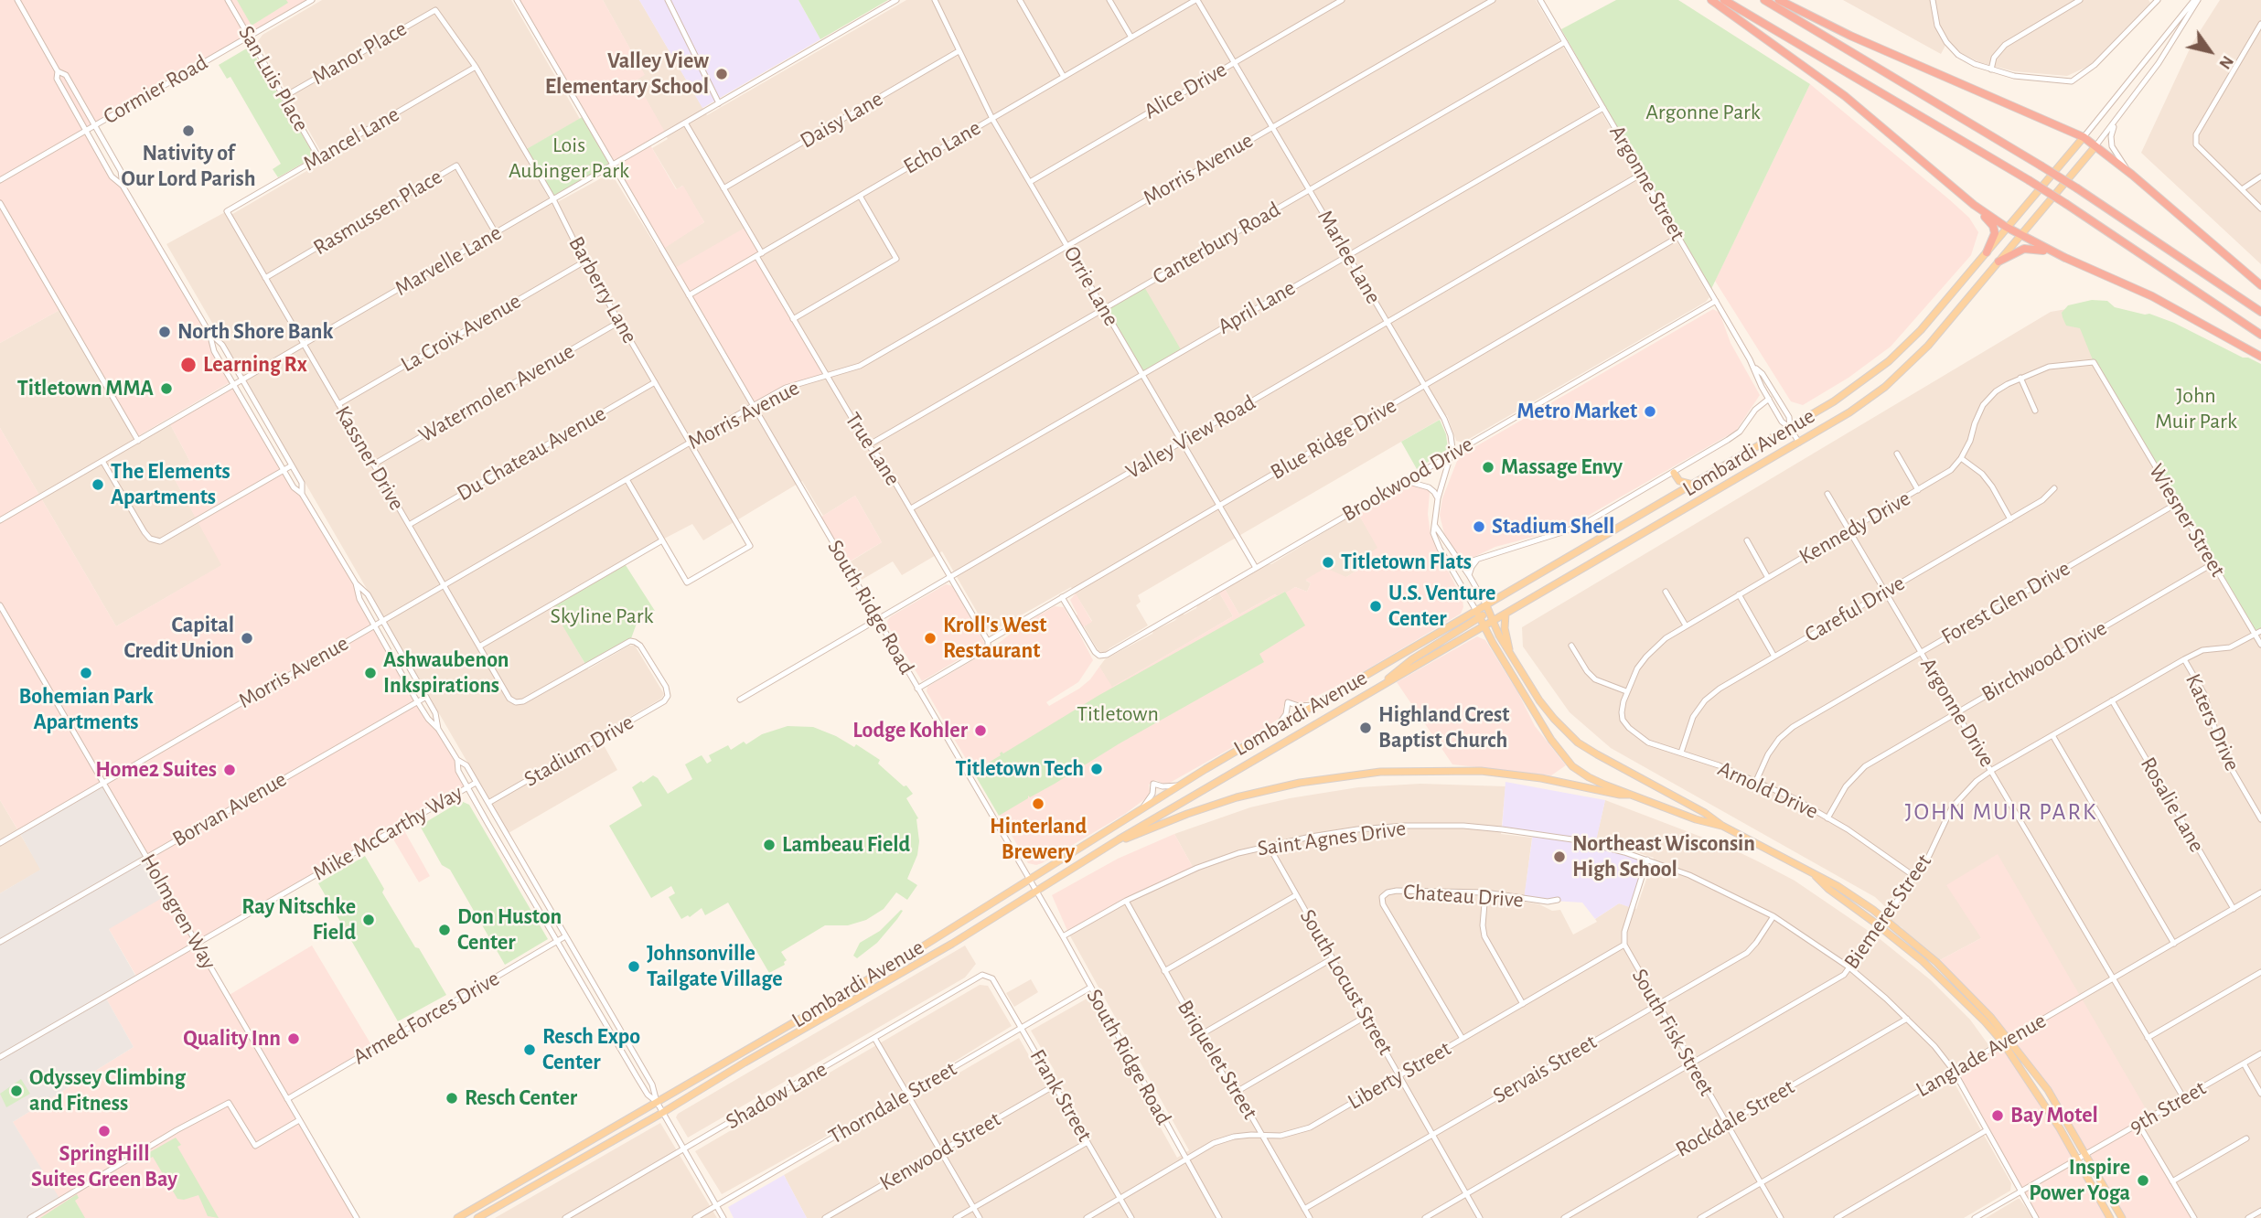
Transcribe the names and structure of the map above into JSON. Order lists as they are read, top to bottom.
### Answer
{
  "streets": {
    "main road": ["Lombardi Avenue"],
    "street": [
      "Manor Place",
      "San Luis Place",
      "Cormier Road",
      "Alice Drive",
      "Daisy Lane",
      "Mancel Lane",
      "Echo Lane",
      "Morris Avenue",
      "Argonne Street",
      "Rasmussen Place",
      "Canterbury Road",
      "Marlee Lane",
      "Marvelle Lane",
      "Orrie Lane",
      "Barberry Lane",
      "April Lane",
      "La Croix Avenue",
      "Watermolen Avenue",
      "Valley View Road",
      "Blue Ridge Drive",
      "True Lane",
      "Du Chateau Avenue",
      "Kassner Drive",
      "Brookwood Drive",
      "Wiesner Street",
      "Kennedy Drive",
      "Forest Glen Drive",
      "South Ridge Road",
      "Careful Drive",
      "Birchwood Drive",
      "Argonne Drive",
      "Katers Drive",
      "Stadium Drive",
      "Arnold Drive",
      "Rosalie Lane",
      "Borvan Avenue",
      "Mike McCarthy Way",
      "Saint Agnes Drive",
      "Chateau Drive",
      "Holmgren Way",
      "Biemeret Street",
      "South Locust Street",
      "Armed Forces Drive",
      "South Fisk Street",
      "Langlade Avenue",
      "Briquelet Street",
      "Servais Street",
      "Liberty Street",
      "Shadow Lane",
      "Frank Street",
      "Thorndale Street",
      "9th Street",
      "Rockdale Street",
      "Kenwood Street"
    ]
  },
  "crossings": [
    ["Manor Place", "San Luis Place"],
    ["Manor Place", "Barberry Lane"],
    ["San Luis Place", "Cormier Road"],
    ["San Luis Place", "Mancel Lane"],
    ["Alice Drive", "Marlee Lane"],
    ["Alice Drive", "Orrie Lane"],
    ["Daisy Lane", "Orrie Lane"],
    ["Daisy Lane", "True Lane"],
    ["Mancel Lane", "Barberry Lane"],
    ["Mancel Lane", "Kassner Drive"],
    ["Echo Lane", "Marlee Lane"],
    ["Echo Lane", "Orrie Lane"],
    ["Echo Lane", "True Lane"],
    ["Echo Lane", "South Ridge Road"],
    ["Morris Avenue", "Marlee Lane"],
    ["Morris Avenue", "Orrie Lane"],
    ["Morris Avenue", "Barberry Lane"],
    ["Morris Avenue", "True Lane"],
    ["Morris Avenue", "Kassner Drive"],
    ["Morris Avenue", "South Ridge Road"],
    ["Morris Avenue", "Holmgren Way"],
    ["Argonne Street", "Canterbury Road"],
    ["Argonne Street", "April Lane"],
    ["Argonne Street", "Valley View Road"],
    ["Argonne Street", "Blue Ridge Drive"],
    ["Argonne Street", "Lombardi Avenue"],
    ["Argonne Street", "Brookwood Drive"],
    ["Rasmussen Place", "Marvelle Lane"],
    ["Rasmussen Place", "Kassner Drive"],
    ["Canterbury Road", "Marlee Lane"],
    ["Canterbury Road", "Orrie Lane"],
    ["Canterbury Road", "True Lane"],
    ["Marlee Lane", "April Lane"],
    ["Marlee Lane", "Valley View Road"],
    ["Marlee Lane", "Blue Ridge Drive"],
    ["Marlee Lane", "Lombardi Avenue"],
    ["Marlee Lane", "Brookwood Drive"],
    ["Marvelle Lane", "Barberry Lane"],
    ["Marvelle Lane", "True Lane"],
    ["Marvelle Lane", "Kassner Drive"],
    ["Marvelle Lane", "South Ridge Road"],
    ["Orrie Lane", "April Lane"],
    ["Orrie Lane", "Valley View Road"],
    ["Orrie Lane", "Blue Ridge Drive"],
    ["Orrie Lane", "Brookwood Drive"],
    ["Barberry Lane", "La Croix Avenue"],
    ["Barberry Lane", "Watermolen Avenue"],
    ["Barberry Lane", "Du Chateau Avenue"],
    ["April Lane", "True Lane"],
    ["La Croix Avenue", "Kassner Drive"],
    ["Watermolen Avenue", "Kassner Drive"],
    ["Valley View Road", "True Lane"],
    ["Valley View Road", "South Ridge Road"],
    ["Blue Ridge Drive", "True Lane"],
    ["Blue Ridge Drive", "Brookwood Drive"],
    ["Blue Ridge Drive", "South Ridge Road"],
    ["Lombardi Avenue", "South Ridge Road"],
    ["Du Chateau Avenue", "Kassner Drive"],
    ["Kassner Drive", "Stadium Drive"],
    ["Wiesner Street", "Kennedy Drive"],
    ["Wiesner Street", "Forest Glen Drive"],
    ["Wiesner Street", "Birchwood Drive"],
    ["Wiesner Street", "Biemeret Street"],
    ["Kennedy Drive", "Argonne Drive"],
    ["Kennedy Drive", "Arnold Drive"],
    ["Forest Glen Drive", "Argonne Drive"],
    ["Forest Glen Drive", "Arnold Drive"],
    ["South Ridge Road", "Saint Agnes Drive"],
    ["South Ridge Road", "Liberty Street"],
    ["South Ridge Road", "Thorndale Street"],
    ["Careful Drive", "Argonne Drive"],
    ["Careful Drive", "Arnold Drive"],
    ["Birchwood Drive", "Argonne Drive"],
    ["Birchwood Drive", "Arnold Drive"],
    ["Argonne Drive", "Biemeret Street"],
    ["Argonne Drive", "Langlade Avenue"],
    ["Argonne Drive", "9th Street"],
    ["Katers Drive", "Biemeret Street"],
    ["Arnold Drive", "Biemeret Street"],
    ["Rosalie Lane", "Biemeret Street"],
    ["Rosalie Lane", "Langlade Avenue"],
    ["Borvan Avenue", "Holmgren Way"],
    ["Mike McCarthy Way", "Holmgren Way"],
    ["Saint Agnes Drive", "Biemeret Street"],
    ["Saint Agnes Drive", "South Locust Street"],
    ["Saint Agnes Drive", "Langlade Avenue"],
    ["Saint Agnes Drive", "Briquelet Street"],
    ["Saint Agnes Drive", "Servais Street"],
    ["Saint Agnes Drive", "9th Street"],
    ["Saint Agnes Drive", "Rockdale Street"],
    ["Chateau Drive", "Liberty Street"],
    ["Holmgren Way", "Armed Forces Drive"],
    ["Biemeret Street", "South Locust Street"],
    ["Biemeret Street", "South Fisk Street"],
    ["South Locust Street", "Servais Street"],
    ["South Locust Street", "Liberty Street"],
    ["South Fisk Street", "Langlade Avenue"],
    ["South Fisk Street", "Servais Street"],
    ["South Fisk Street", "Liberty Street"],
    ["South Fisk Street", "Rockdale Street"],
    ["Briquelet Street", "Servais Street"],
    ["Briquelet Street", "Liberty Street"],
    ["Liberty Street", "Frank Street"],
    ["Shadow Lane", "Frank Street"],
    ["Frank Street", "Thorndale Street"],
    ["Frank Street", "Kenwood Street"]
  ],
  "districts": ["JOHN MUIR PARK"],
  "parks": [
    "Argonne Park",
    "Lois Aubinger Park",
    "John Muir Park",
    "Skyline Park",
    "Titletown"
  ],
  "places": [
    "Valley View Elementary School",
    "Nativity of Our Lord Parish",
    "North Shore Bank",
    "Learning Rx",
    "Titletown MMA",
    "Metro Market",
    "Massage Envy",
    "The Elements Apartments",
    "Stadium Shell",
    "Titletown Flats",
    "U.S. Venture Center",
    "Capital Credit Union",
    "Kroll's West Restaurant",
    "Bohemian Park Apartments",
    "Ashwaubenon Inkspirations",
    "Highland Crest Baptist Church",
    "Lodge Kohler",
    "Titletown Tech",
    "Home2 Suites",
    "Hinterland Brewery",
    "Lambeau Field",
    "Northeast Wisconsin High School",
    "Ray Nitschke Field",
    "Don Huston Center",
    "Johnsonville Tailgate Village",
    "Quality Inn",
    "Resch Expo Center",
    "Odyssey Climbing and Fitness",
    "Resch Center",
    "Bay Motel",
    "SpringHill Suites Green Bay",
    "Inspire Power Yoga"
  ],
  "north": "bottom right"
}
